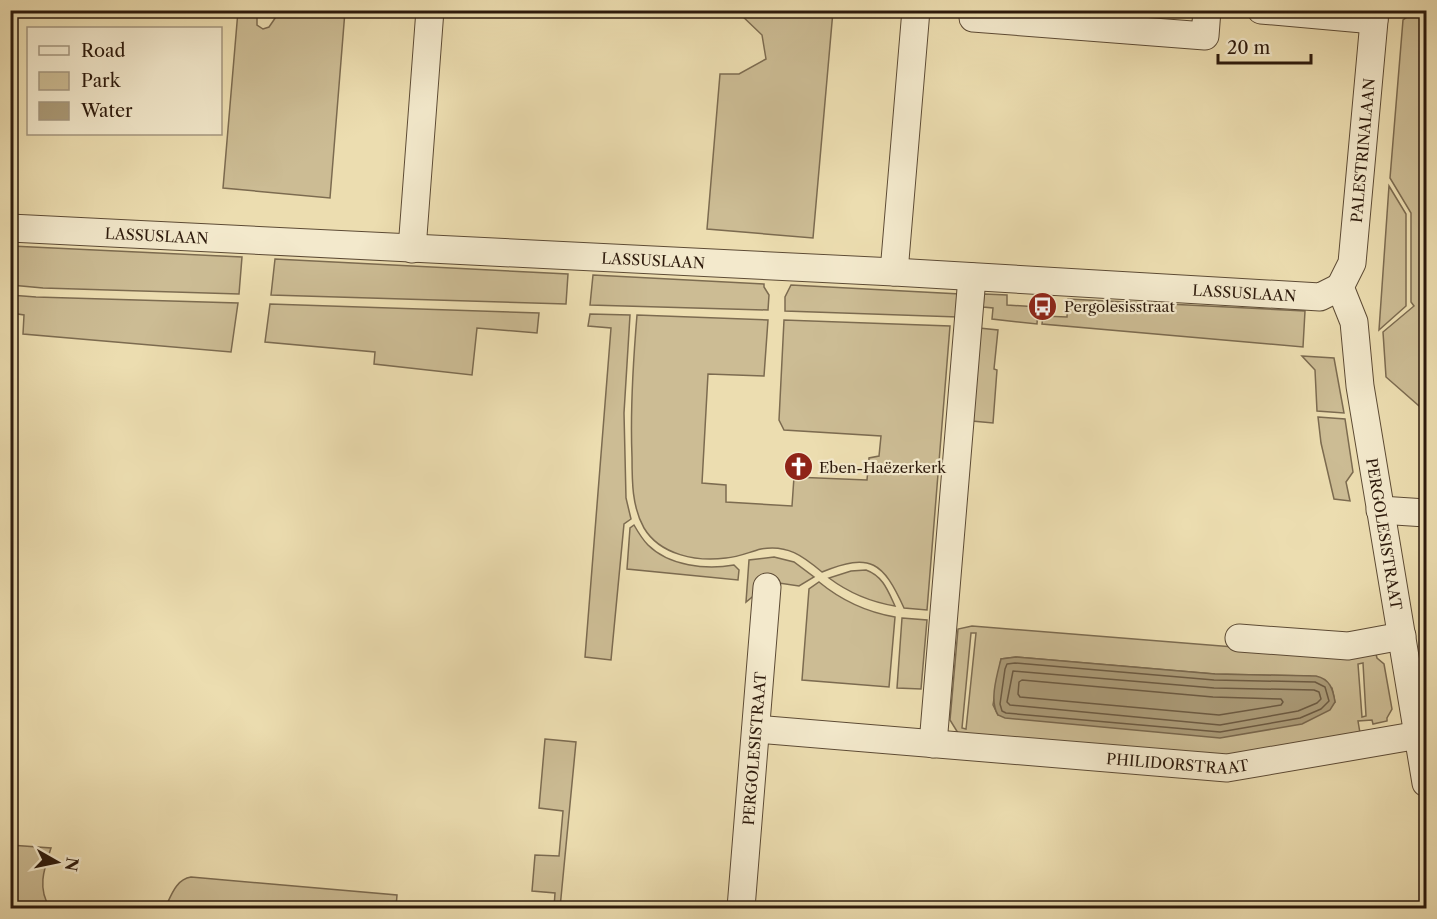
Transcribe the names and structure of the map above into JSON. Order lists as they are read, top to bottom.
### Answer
{
  "streets": {
    "street": [
      "PALESTRINALAAN",
      "LASSUSLAAN",
      "PERGOLESISTRAAT",
      "PHILIDORSTRAAT"
    ]
  },
  "crossings": [
    ["PALESTRINALAAN", "LASSUSLAAN"],
    ["PALESTRINALAAN", "PERGOLESISTRAAT"],
    ["LASSUSLAAN", "PERGOLESISTRAAT"],
    ["PERGOLESISTRAAT", "PHILIDORSTRAAT"]
  ],
  "places": {
    "bus stop": ["Pergolesisstraat"],
    "church": ["Eben-Haëzerkerk"]
  },
  "legend": ["Road", "Park", "Water"],
  "scale_bar": "20 m",
  "north": "right"
}
